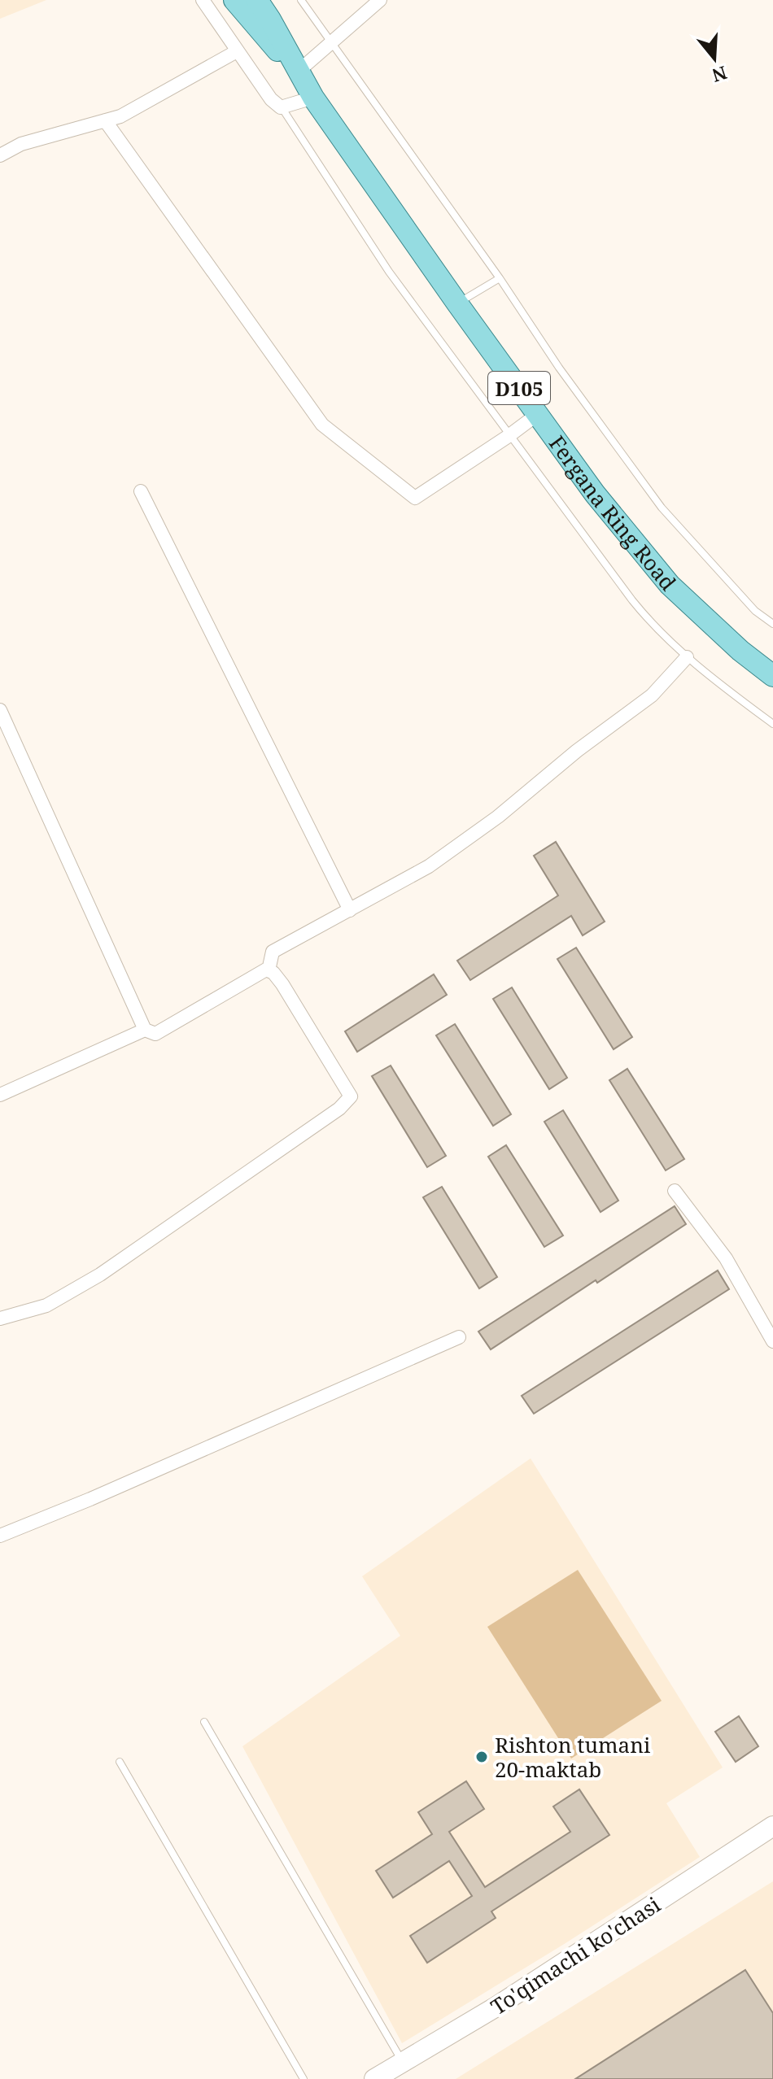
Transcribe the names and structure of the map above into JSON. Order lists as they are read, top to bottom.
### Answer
{
  "streets": {
    "main road": ["D105", "Fergana Ring Road"],
    "street": ["To'qimachi ko'chasi"]
  },
  "places": ["Rishton tumani 20-maktab"],
  "north": "bottom"
}
